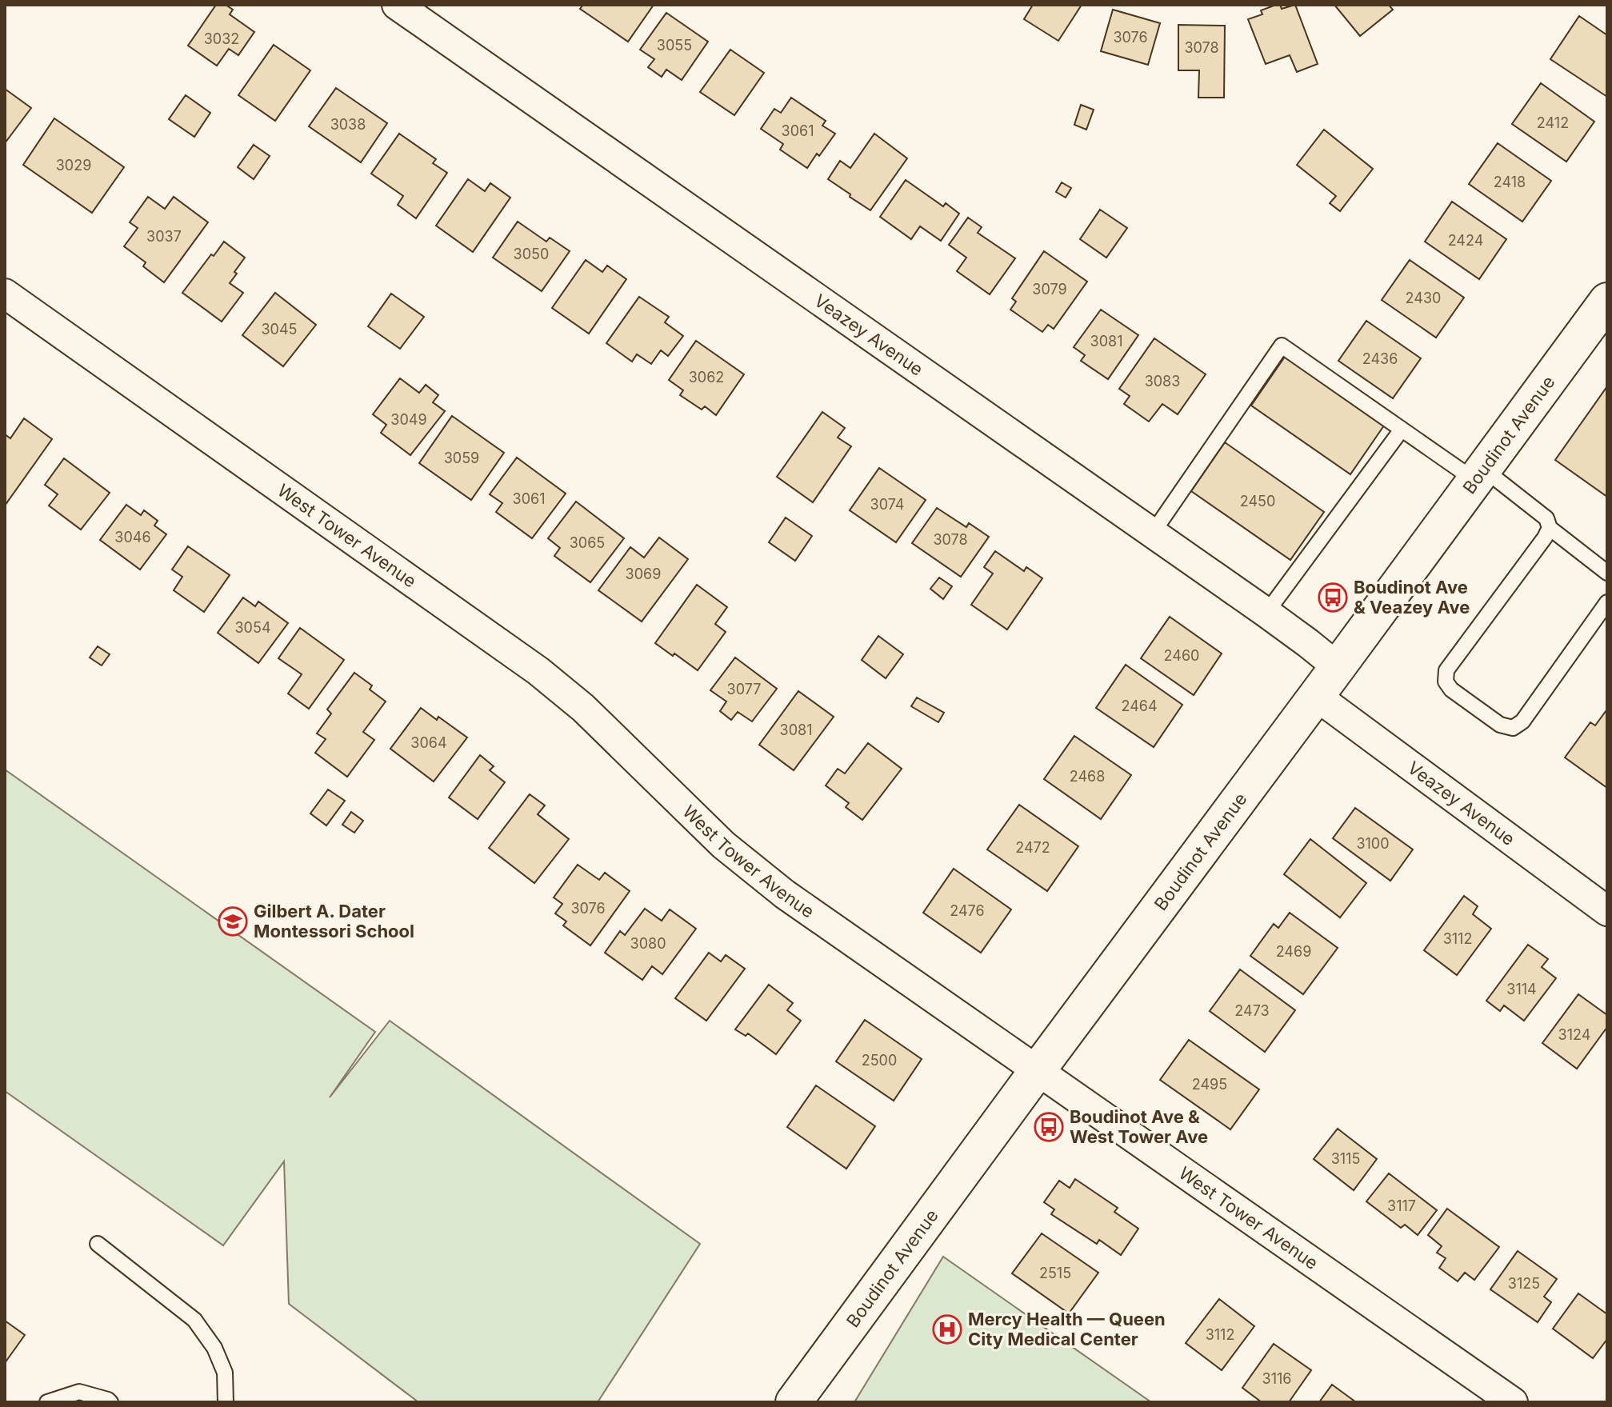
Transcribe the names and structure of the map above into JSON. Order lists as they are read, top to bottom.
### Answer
{
  "streets": {
    "street": ["Veazey Avenue", "Boudinot Avenue", "West Tower Avenue"]
  },
  "crossings": [
    ["Veazey Avenue", "Boudinot Avenue"],
    ["Boudinot Avenue", "West Tower Avenue"]
  ],
  "places": {
    "bus stop": ["Boudinot Ave & Veazey Ave", "Boudinot Ave & West Tower Ave"],
    "school or university": ["Gilbert A. Dater Montessori School"],
    "hospital": ["Mercy Health — Queen City Medical Center"]
  },
  "house_numbers": [
    "3076",
    "3032",
    "3055",
    "3078",
    "2412",
    "3038",
    "3061",
    "3029",
    "2418",
    "3037",
    "2424",
    "3050",
    "3079",
    "2430",
    "3045",
    "3081",
    "2436",
    "3062",
    "3083",
    "3049",
    "3059",
    "3061",
    "2450",
    "3074",
    "3046",
    "3078",
    "3065",
    "3069",
    "3054",
    "2460",
    "3077",
    "2464",
    "3081",
    "3064",
    "2468",
    "3100",
    "2472",
    "3076",
    "2476",
    "3112",
    "3080",
    "2469",
    "3114",
    "2473",
    "3124",
    "2500",
    "2495",
    "3115",
    "3117",
    "2515",
    "3125",
    "3112",
    "3116"
  ]
}
